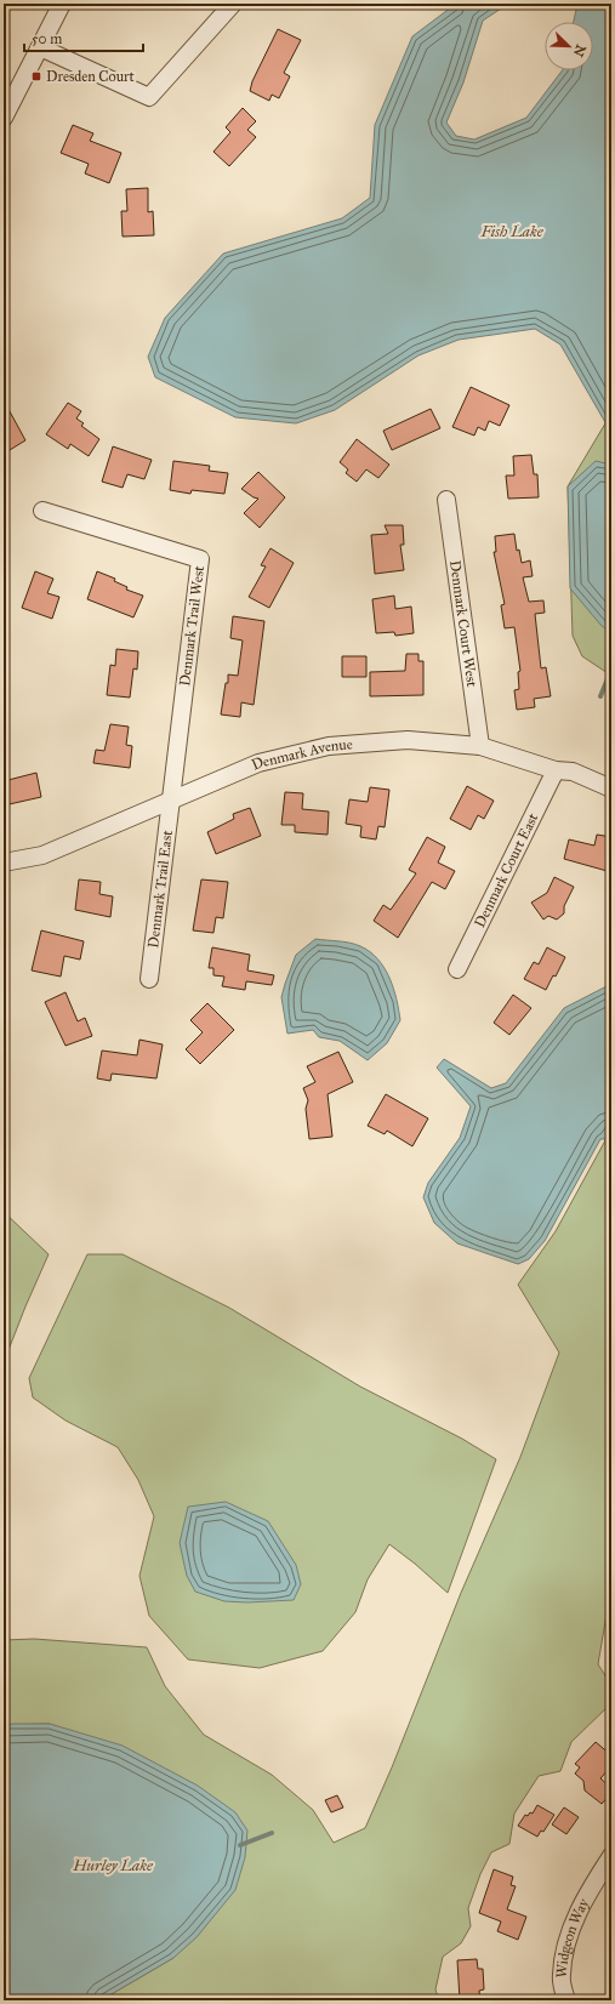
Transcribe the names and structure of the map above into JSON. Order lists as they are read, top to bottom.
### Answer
{
  "streets": {
    "street": [
      "Denmark Court West",
      "Denmark Trail West",
      "Denmark Avenue",
      "Denmark Court East",
      "Denmark Trail East",
      "Widgeon Way"
    ]
  },
  "crossings": [
    ["Denmark Court West", "Denmark Avenue"],
    ["Denmark Trail West", "Denmark Avenue"],
    ["Denmark Trail West", "Denmark Trail East"],
    ["Denmark Avenue", "Denmark Court East"],
    ["Denmark Avenue", "Denmark Trail East"]
  ],
  "water": ["Fish Lake", "Hurley Lake"],
  "places": {
    "transit": ["Dresden Court"]
  },
  "scale_bar": "50 m",
  "north": "bottom right"
}
